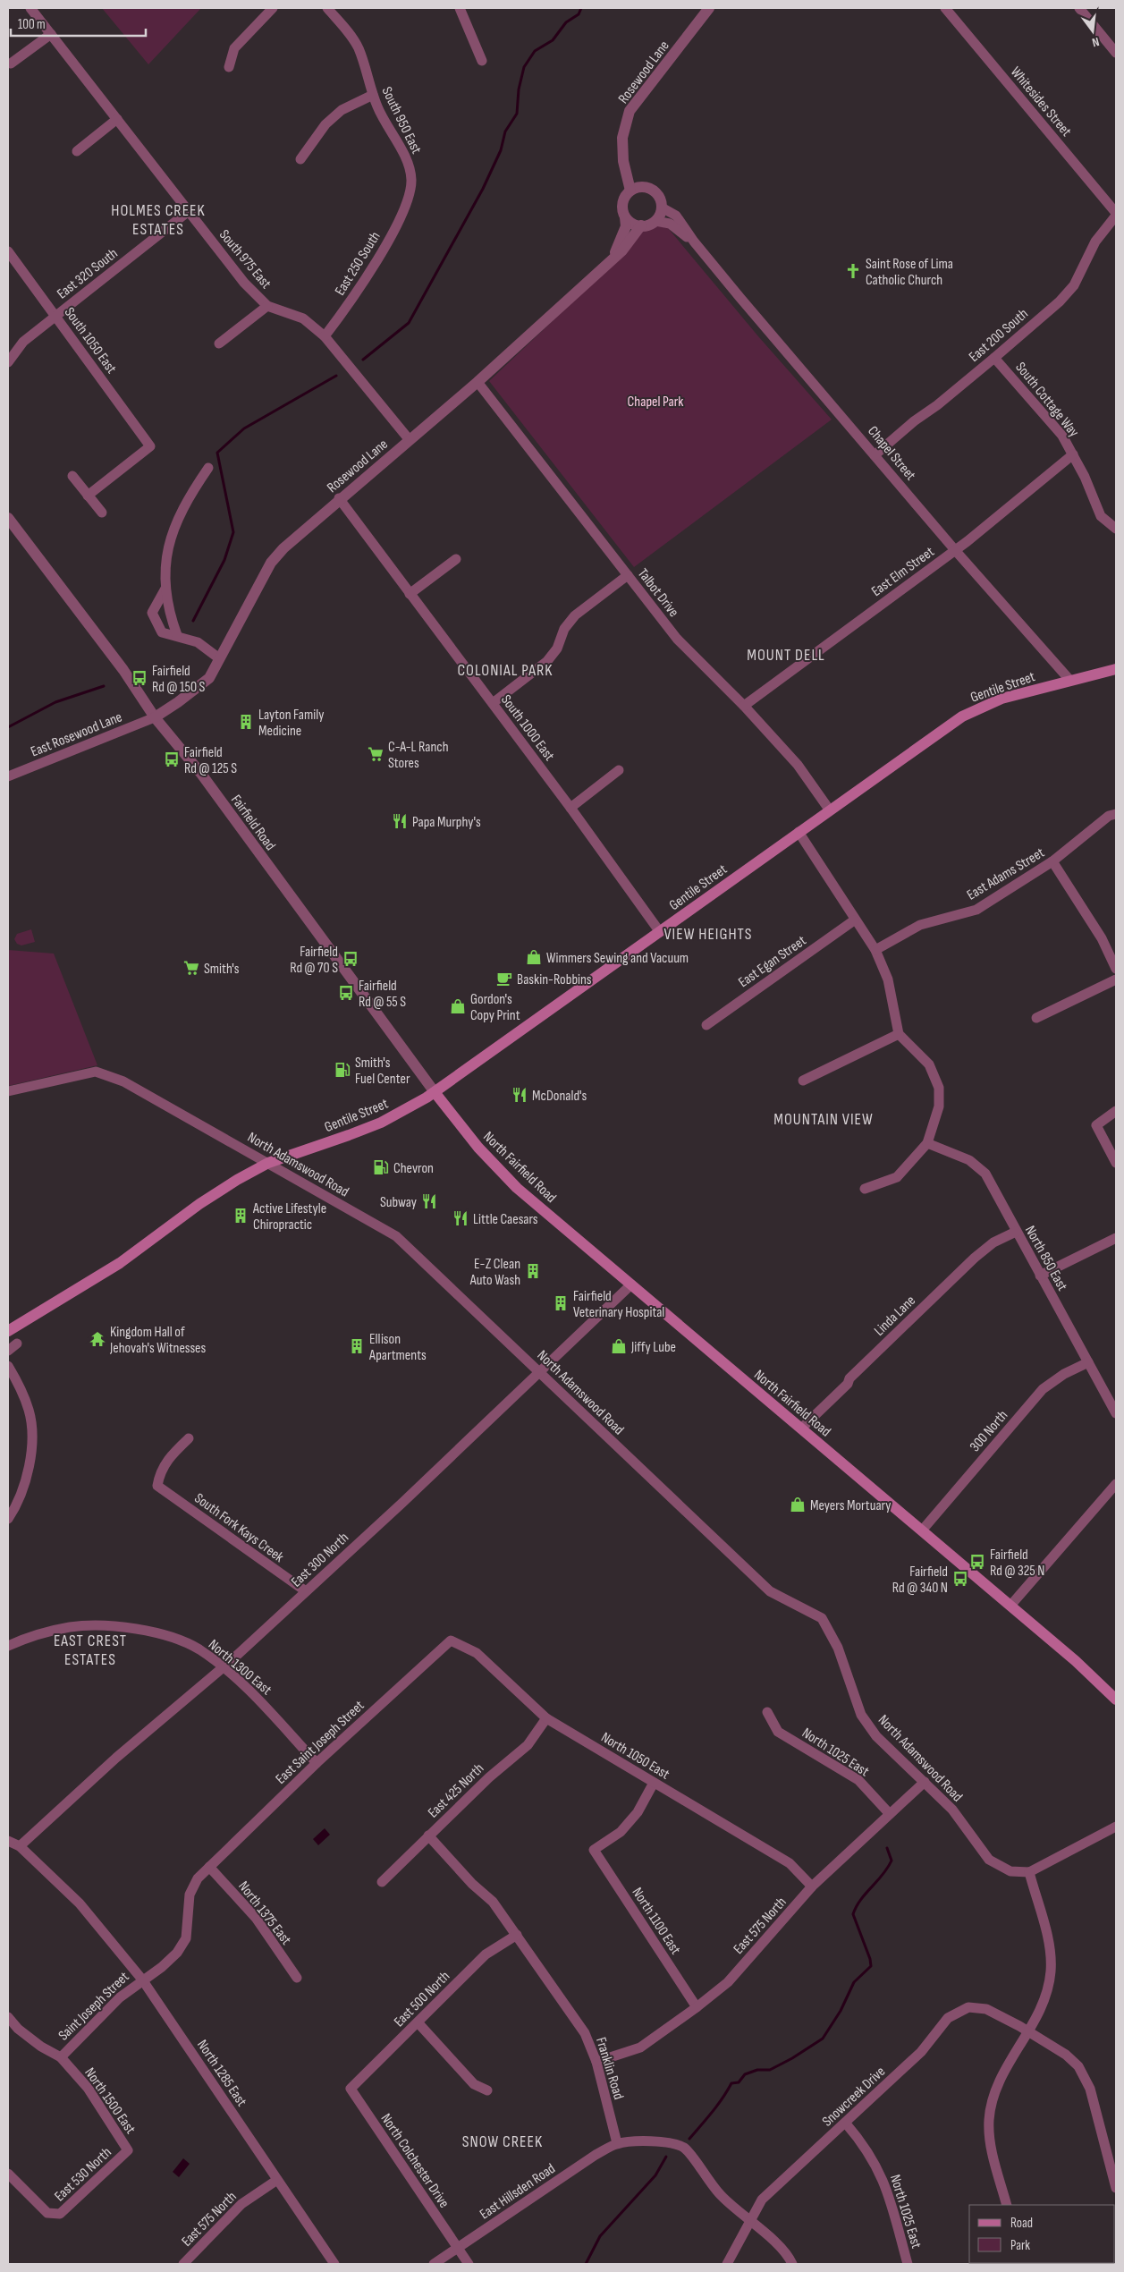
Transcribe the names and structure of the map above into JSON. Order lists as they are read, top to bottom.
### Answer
{
  "streets": {
    "main road": ["Gentile Street", "Fairfield Road", "North Fairfield Road"],
    "street": [
      "Rosewood Lane",
      "Whitesides Street",
      "South 950 East",
      "South 975 East",
      "East 250 South",
      "East 320 South",
      "East 200 South",
      "South 1050 East",
      "South Cottage Way",
      "Chapel Street",
      "East Elm Street",
      "Talbot Drive",
      "South 1000 East",
      "East Rosewood Lane",
      "East Adams Street",
      "East Egan Street",
      "North Adamswood Road",
      "North 850 East",
      "Linda Lane",
      "300 North",
      "South Fork Kays Creek",
      "East 300 North",
      "North 1300 East",
      "East Saint Joseph Street",
      "North 1025 East",
      "North 1050 East",
      "East 425 North",
      "North 1375 East",
      "North 1100 East",
      "East 575 North",
      "East 500 North",
      "Saint Joseph Street",
      "Franklin Road",
      "North 1285 East",
      "Snowcreek Drive",
      "North 1500 East",
      "North Colchester Drive",
      "East 530 North",
      "East Hillsden Road"
    ]
  },
  "crossings": [
    ["Rosewood Lane", "South 975 East"],
    ["Rosewood Lane", "Chapel Street"],
    ["Rosewood Lane", "Talbot Drive"],
    ["Rosewood Lane", "South 1000 East"],
    ["Rosewood Lane", "East Rosewood Lane"],
    ["Rosewood Lane", "Fairfield Road"],
    ["Whitesides Street", "East 200 South"],
    ["South 950 East", "East 250 South"],
    ["South 975 East", "East 250 South"],
    ["South 975 East", "East 320 South"],
    ["East 320 South", "South 1050 East"],
    ["East 200 South", "South Cottage Way"],
    ["East 200 South", "Chapel Street"],
    ["South Cottage Way", "East Elm Street"],
    ["Chapel Street", "East Elm Street"],
    ["Chapel Street", "Gentile Street"],
    ["East Elm Street", "Talbot Drive"],
    ["Talbot Drive", "Gentile Street"],
    ["Gentile Street", "South 1000 East"],
    ["Gentile Street", "Fairfield Road"],
    ["Gentile Street", "North Adamswood Road"],
    ["East Rosewood Lane", "Fairfield Road"],
    ["Fairfield Road", "North Fairfield Road"],
    ["North Adamswood Road", "East 300 North"],
    ["North Adamswood Road", "East 575 North"],
    ["North Fairfield Road", "Linda Lane"],
    ["North Fairfield Road", "300 North"],
    ["North Fairfield Road", "East 300 North"],
    ["North 850 East", "Linda Lane"],
    ["North 850 East", "300 North"],
    ["South Fork Kays Creek", "East 300 North"],
    ["East 300 North", "North 1300 East"],
    ["East 300 North", "North 1285 East"],
    ["North 1300 East", "East Saint Joseph Street"],
    ["East Saint Joseph Street", "North 1050 East"],
    ["East Saint Joseph Street", "North 1375 East"],
    ["East Saint Joseph Street", "Saint Joseph Street"],
    ["North 1025 East", "East 575 North"],
    ["North 1025 East", "Snowcreek Drive"],
    ["North 1050 East", "East 425 North"],
    ["North 1050 East", "North 1100 East"],
    ["North 1050 East", "East 575 North"],
    ["East 425 North", "Franklin Road"],
    ["North 1375 East", "Saint Joseph Street"],
    ["North 1100 East", "East 575 North"],
    ["East 575 North", "Franklin Road"],
    ["East 575 North", "North 1285 East"],
    ["East 500 North", "Franklin Road"],
    ["East 500 North", "North Colchester Drive"],
    ["Saint Joseph Street", "North 1285 East"],
    ["Saint Joseph Street", "North 1500 East"],
    ["Franklin Road", "East Hillsden Road"],
    ["North 1500 East", "East 530 North"],
    ["North Colchester Drive", "East Hillsden Road"]
  ],
  "districts": [
    "HOLMES CREEK ESTATES",
    "MOUNT DELL",
    "COLONIAL PARK",
    "VIEW HEIGHTS",
    "MOUNTAIN VIEW",
    "EAST CREST ESTATES",
    "SNOW CREEK"
  ],
  "parks": ["Chapel Park"],
  "places": {
    "church": ["Saint Rose of Lima Catholic Church"],
    "bus stop": [
      "Fairfield Rd @ 150 S",
      "Fairfield Rd @ 125 S",
      "Fairfield Rd @ 70 S",
      "Fairfield Rd @ 55 S",
      "Fairfield Rd @ 325 N",
      "Fairfield Rd @ 340 N"
    ],
    "building": [
      "Layton Family Medicine",
      "Active Lifestyle Chiropractic",
      "E-Z Clean Auto Wash",
      "Fairfield Veterinary Hospital",
      "Ellison Apartments"
    ],
    "supermarket": ["C-A-L Ranch Stores", "Smith's"],
    "restaurant": [
      "Papa Murphy's",
      "McDonald's",
      "Subway",
      "Little Caesars"
    ],
    "shop": [
      "Wimmers Sewing and Vacuum",
      "Gordon's Copy Print",
      "Jiffy Lube",
      "Meyers Mortuary"
    ],
    "cafe": ["Baskin-Robbins"],
    "fuel station": ["Smith's Fuel Center", "Chevron"],
    "temple": ["Kingdom Hall of Jehovah's Witnesses"]
  },
  "legend": ["Road", "Park"],
  "scale_bar": "100 m",
  "north": "bottom"
}
